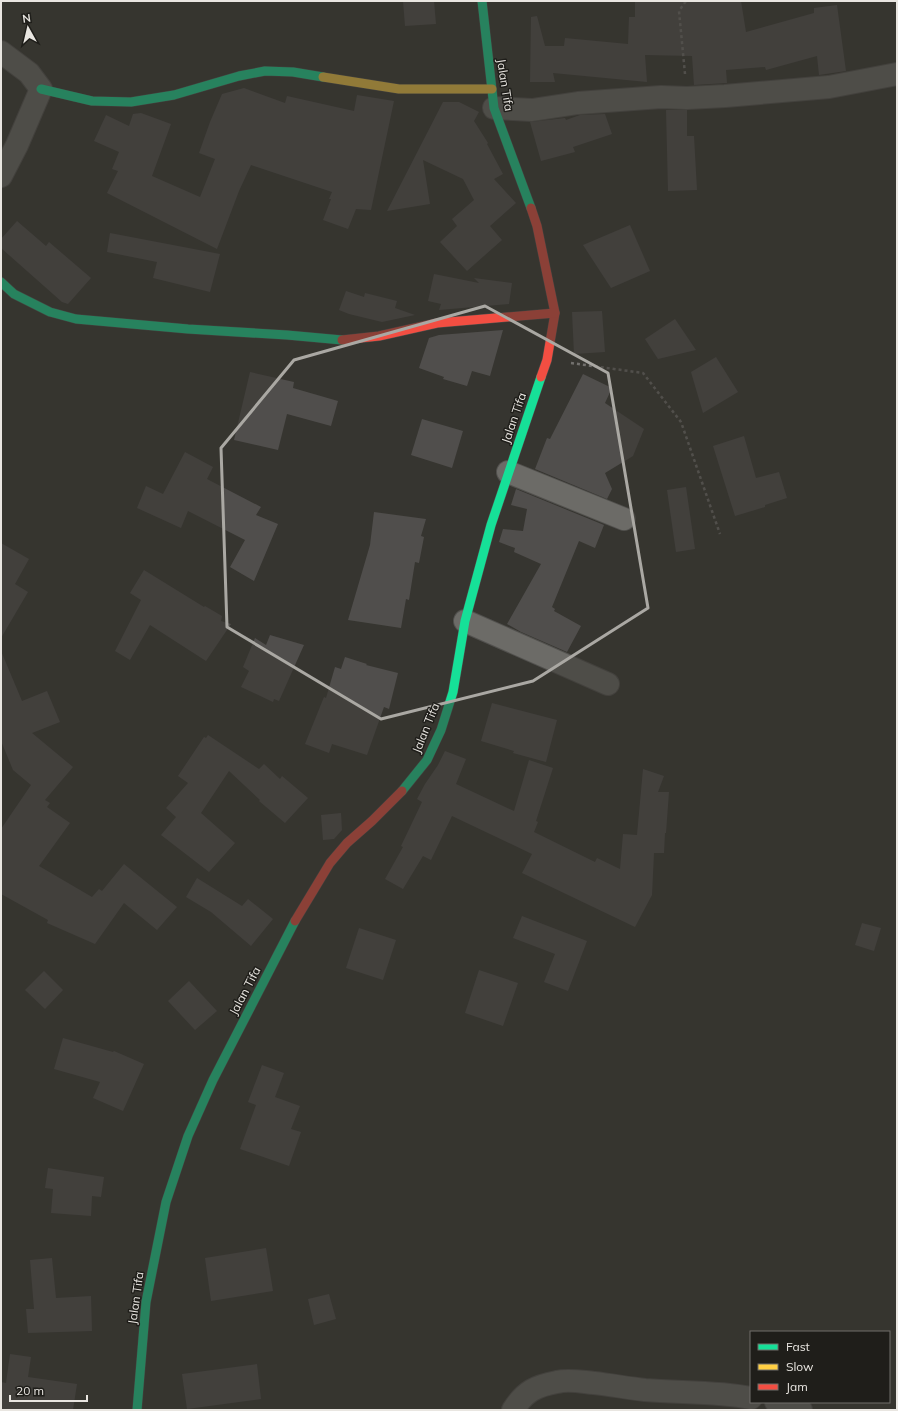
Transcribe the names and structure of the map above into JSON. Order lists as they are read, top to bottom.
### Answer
{
  "streets": {
    "street": ["Jalan Tifa"]
  },
  "legend": ["Fast", "Slow", "Jam"],
  "scale_bar": "20 m",
  "north": "top"
}
